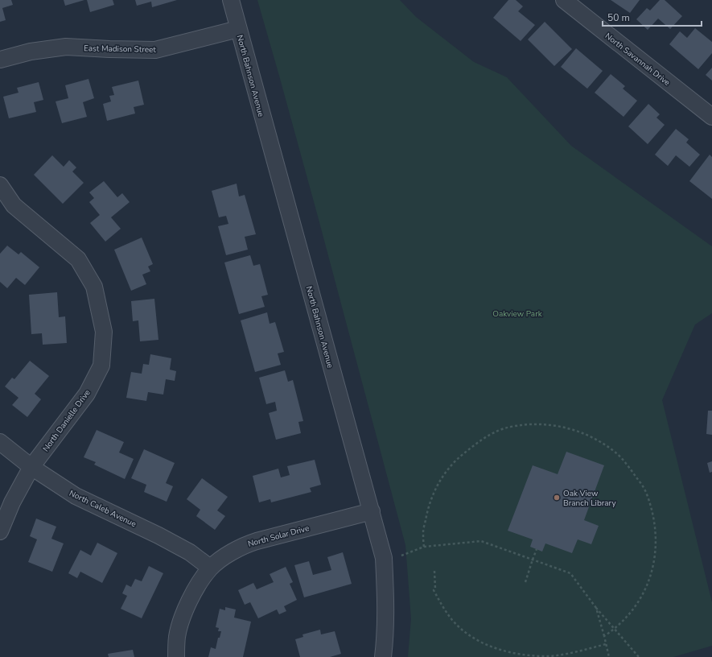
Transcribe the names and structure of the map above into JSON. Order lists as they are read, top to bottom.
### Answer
{
  "streets": {
    "street": [
      "East Madison Street",
      "North Savannah Drive",
      "North Bahnson Avenue",
      "North Danielle Drive",
      "North Caleb Avenue",
      "North Solar Drive"
    ]
  },
  "crossings": [
    ["East Madison Street", "North Bahnson Avenue"],
    ["North Bahnson Avenue", "North Solar Drive"],
    ["North Danielle Drive", "North Caleb Avenue"],
    ["North Caleb Avenue", "North Solar Drive"]
  ],
  "parks": ["Oakview Park"],
  "places": ["Oak View Branch Library"],
  "scale_bar": "50 m"
}
